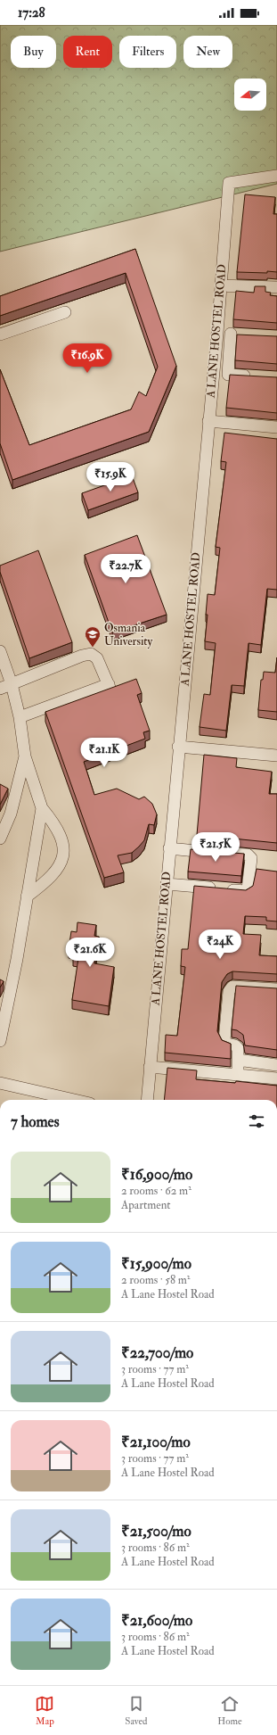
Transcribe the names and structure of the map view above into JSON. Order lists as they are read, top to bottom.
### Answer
{
  "streets": {
    "street": ["A LANE HOSTEL ROAD"]
  },
  "places": {
    "school or university": ["Osmania University"]
  },
  "north": "left",
  "page": {
    "status": "17:28",
    "chip": [
      "Buy",
      "Rent",
      "Filters",
      "New"
    ],
    "price": [
      "₹16.9K",
      "₹15.9K",
      "₹22.7K",
      "₹21.1K",
      "₹21.5K",
      "₹24K",
      "₹21.6K"
    ],
    "heading": "7 homes",
    "list": [
      {
        "name": "₹16,900/mo",
        "note": "2 rooms · 62 m² · Apartment"
      },
      {
        "name": "₹15,900/mo",
        "note": "2 rooms · 58 m² · A Lane Hostel Road"
      },
      {
        "name": "₹22,700/mo",
        "note": "3 rooms · 77 m² · A Lane Hostel Road"
      },
      {
        "name": "₹21,100/mo",
        "note": "3 rooms · 77 m² · A Lane Hostel Road"
      },
      {
        "name": "₹21,500/mo",
        "note": "3 rooms · 86 m² · A Lane Hostel Road"
      },
      {
        "name": "₹21,600/mo",
        "note": "3 rooms · 86 m² · A Lane Hostel Road"
      }
    ],
    "tabs": ["Map", "Saved", "Home"]
  }
}
